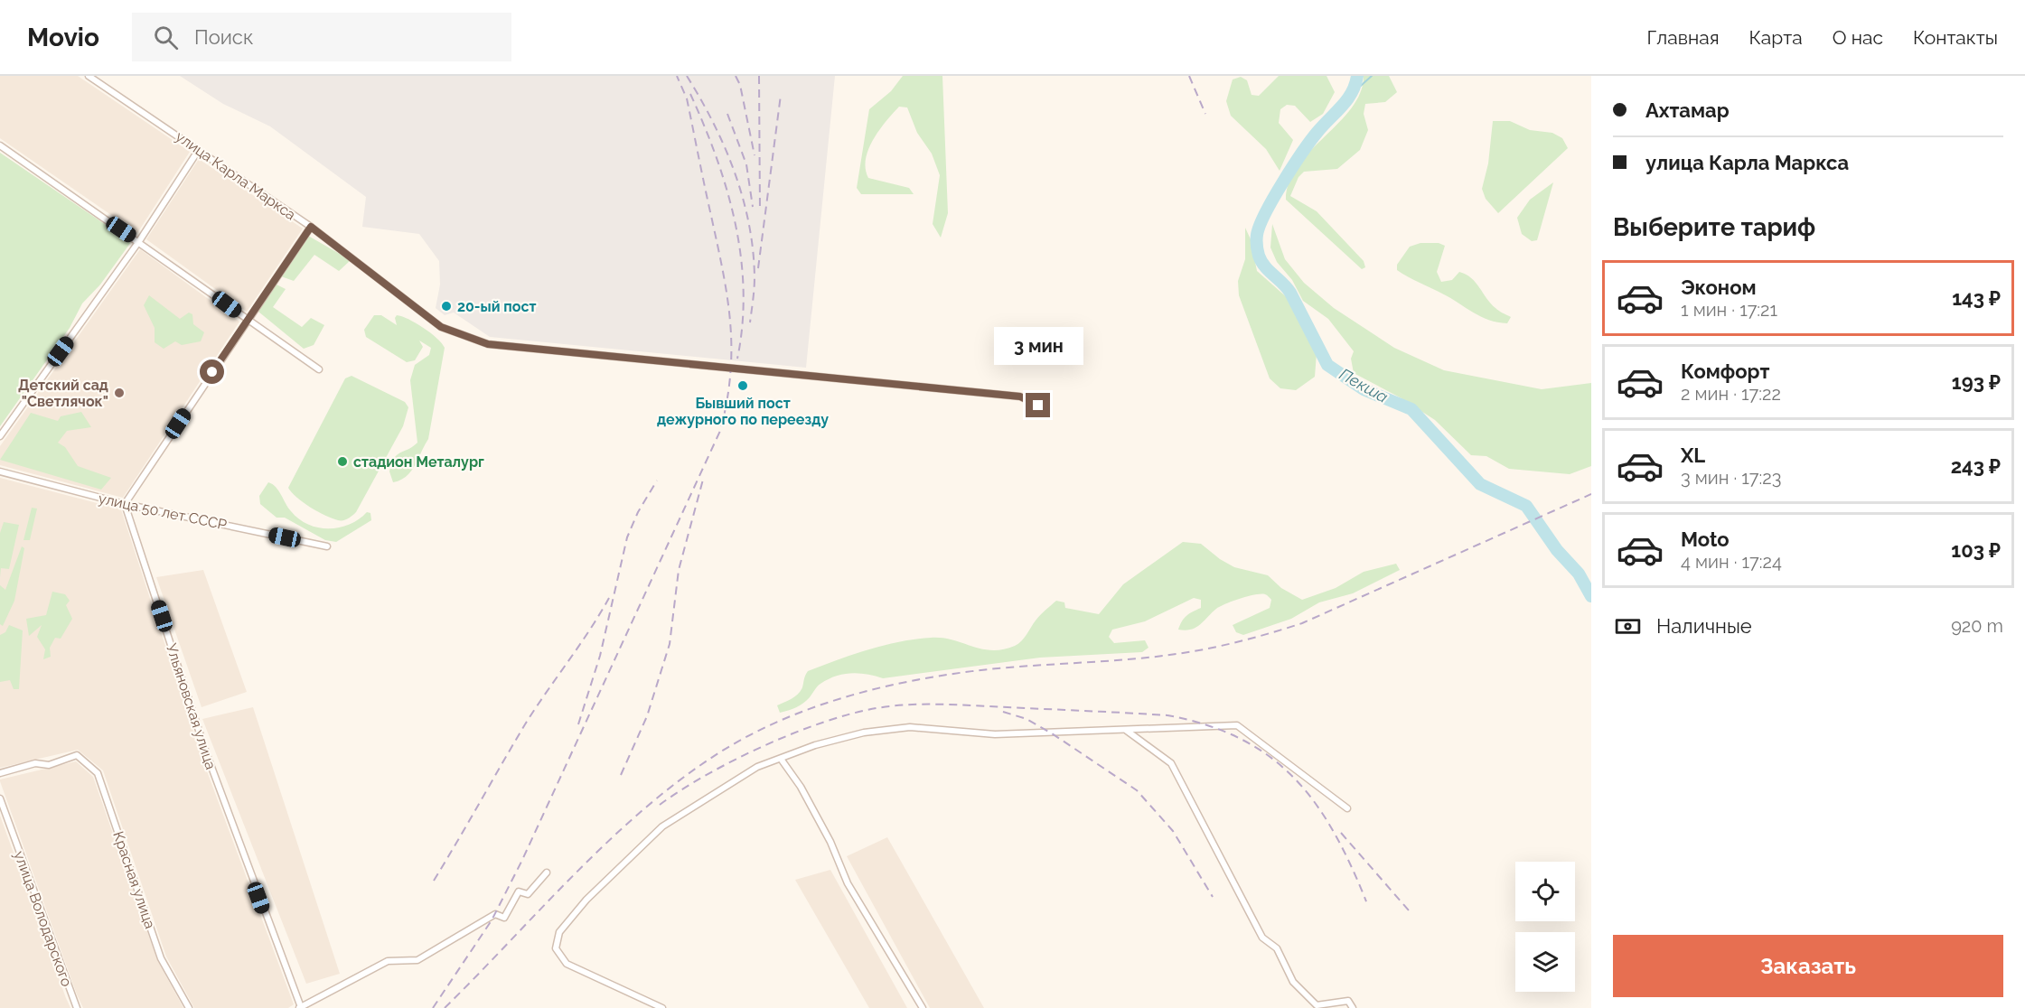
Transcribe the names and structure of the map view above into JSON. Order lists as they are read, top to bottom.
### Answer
{
  "streets": {
    "street": [
      "улица Карла Маркса",
      "улица 50 лет СССР",
      "Ульяновская улица",
      "Красная улица",
      "улица Володарского"
    ]
  },
  "crossings": [
    ["улица 50 лет СССР", "Ульяновская улица"]
  ],
  "water": ["Пекша"],
  "places": [
    "20-ый пост",
    "Бывший пост дежурного по переезду",
    "Детский сад \"Светлячок\"",
    "стадион Металург"
  ],
  "page": {
    "header": "Movio",
    "search": "Поиск",
    "nav": [
      "Главная",
      "Карта",
      "О нас",
      "Контакты"
    ],
    "banner": ["Ахтамар", "улица Карла Маркса"],
    "heading": "Выберите тариф",
    "list": [
      {
        "name": "Эконом",
        "note": "1 мин · 17:21",
        "value": "143 ₽"
      },
      {
        "name": "Комфорт",
        "note": "2 мин · 17:22",
        "value": "193 ₽"
      },
      {
        "name": "XL",
        "note": "3 мин · 17:23",
        "value": "243 ₽"
      },
      {
        "name": "Moto",
        "note": "4 мин · 17:24",
        "value": "103 ₽"
      }
    ],
    "bubble": "3 мин",
    "pay": ["Наличные", "920 m"],
    "buttons": "Заказать"
  }
}
